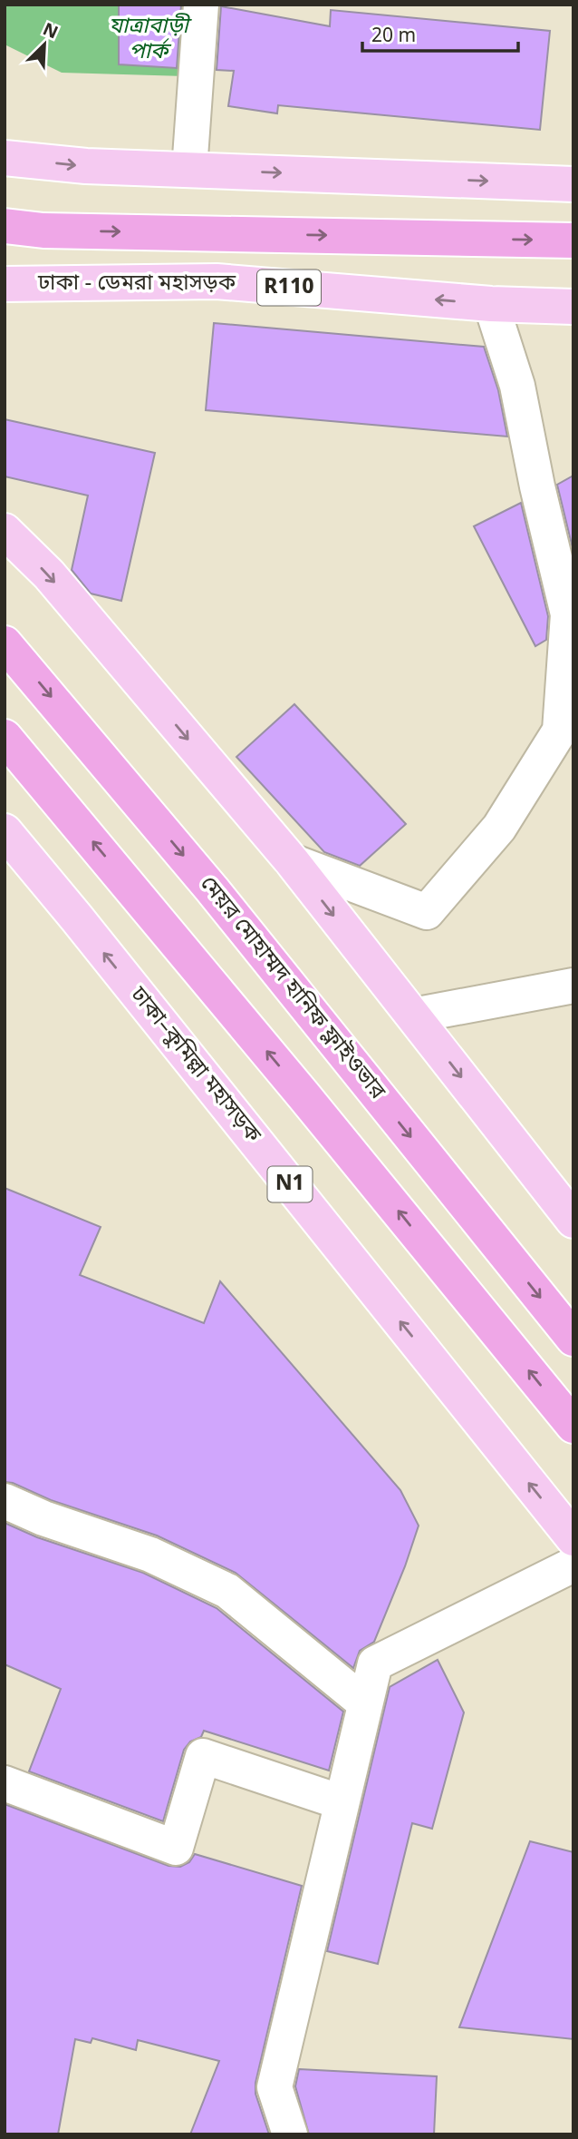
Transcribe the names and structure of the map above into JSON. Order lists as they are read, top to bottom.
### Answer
{
  "streets": {
    "highway": ["মেয়র মোহাম্মদ হানিফ ফ্লাইওভার"],
    "main road": [
      "ঢাকা - ডেমরা মহাসড়ক",
      "R110",
      "ঢাকা–কুমিল্লা মহাসড়ক",
      "N1"
    ]
  },
  "parks": ["যাত্রাবাড়ী পার্ক"],
  "scale_bar": "20 m",
  "north": "top right"
}
